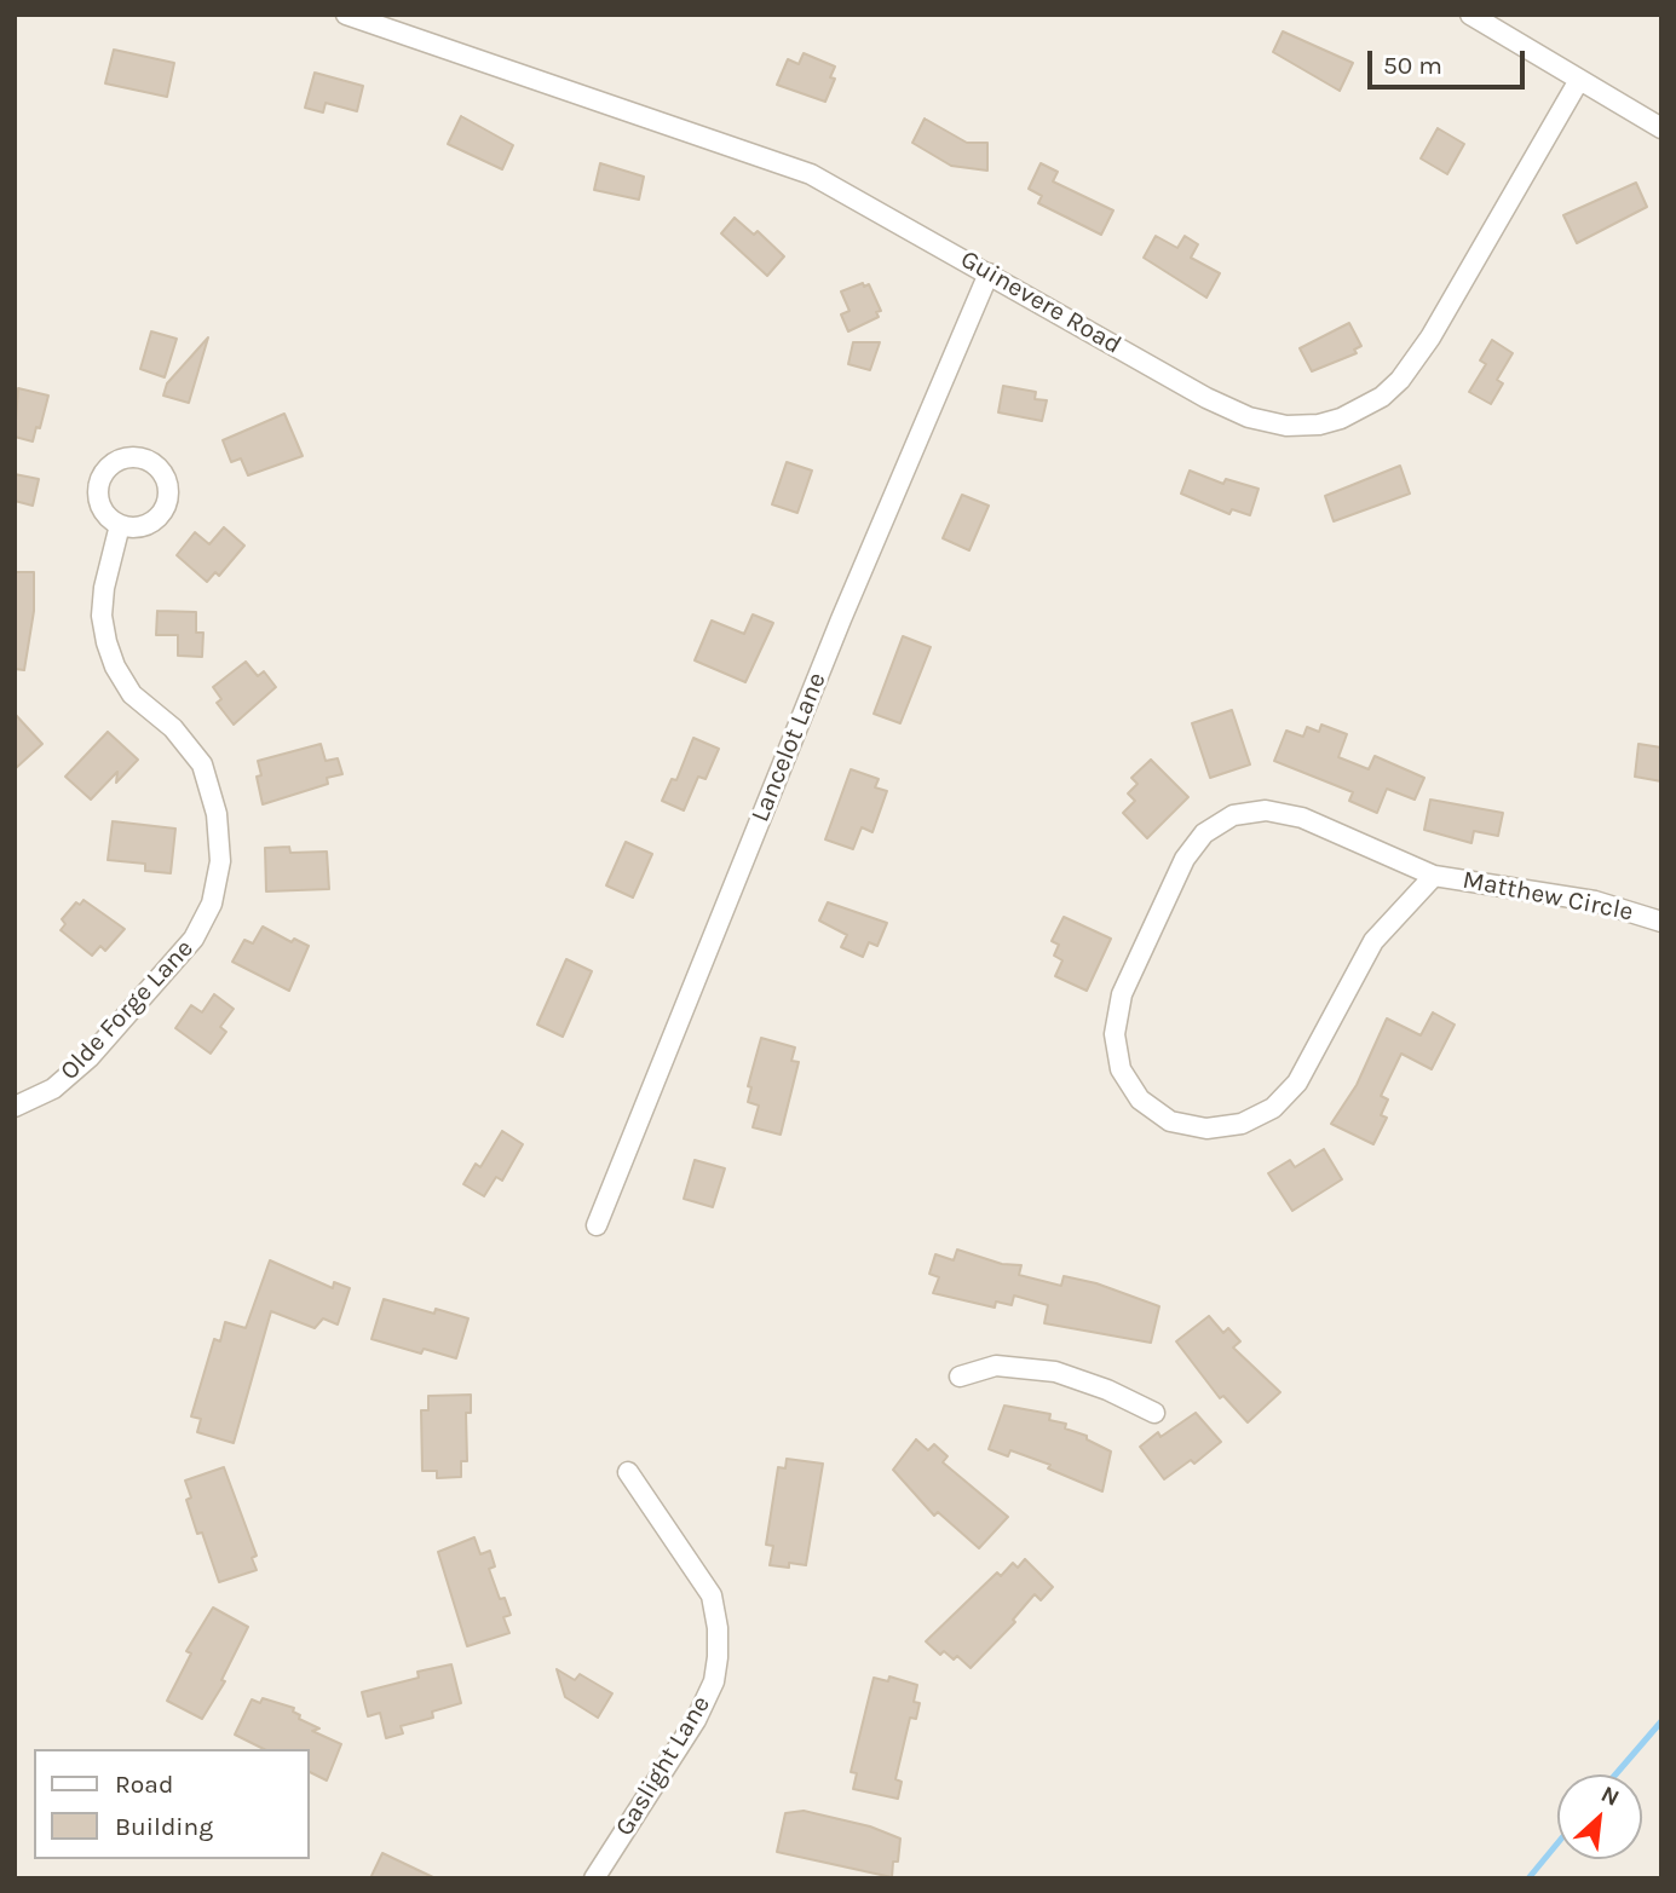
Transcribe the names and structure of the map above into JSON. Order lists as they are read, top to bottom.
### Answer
{
  "streets": {
    "street": [
      "Guinevere Road",
      "Lancelot Lane",
      "Matthew Circle",
      "Olde Forge Lane",
      "Gaslight Lane"
    ]
  },
  "crossings": [
    ["Guinevere Road", "Lancelot Lane"]
  ],
  "legend": ["Road", "Building"],
  "scale_bar": "50 m",
  "north": "top right"
}
